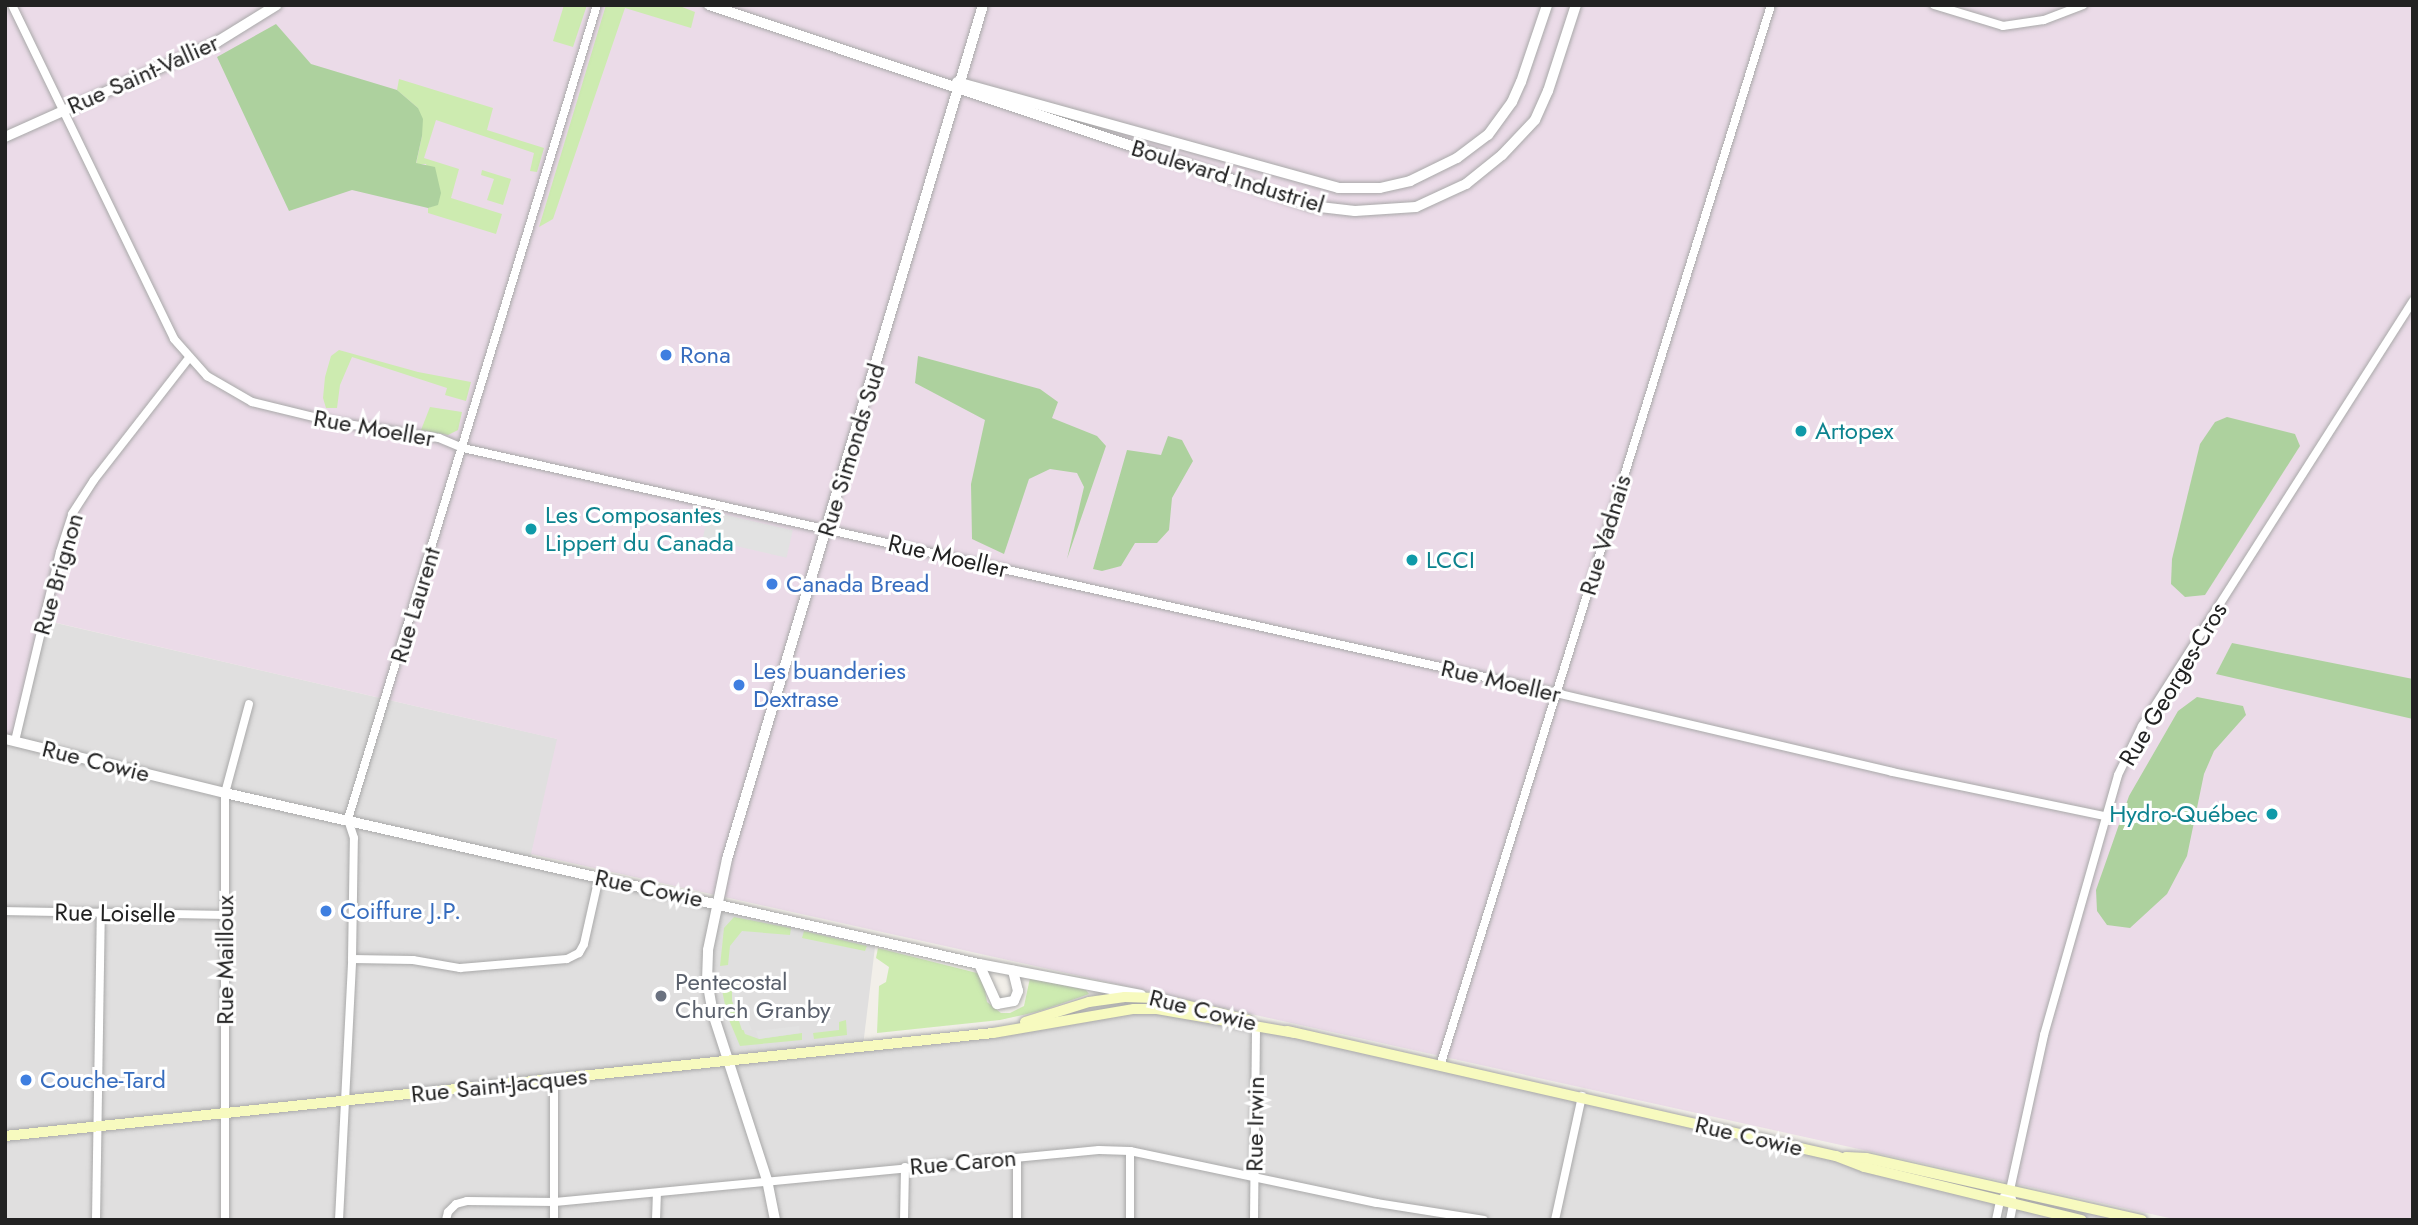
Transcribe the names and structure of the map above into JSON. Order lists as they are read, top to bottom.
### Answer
{
  "streets": {
    "main road": ["Rue Cowie", "Rue Saint-Jacques"],
    "street": [
      "Rue Saint-Vallier",
      "Boulevard Industriel",
      "Rue Moeller",
      "Rue Simonds Sud",
      "Rue Vadnais",
      "Rue Brignon",
      "Rue Laurent",
      "Rue Georges-Cros",
      "Rue Loiselle",
      "Rue Mailloux",
      "Rue Irwin",
      "Rue Caron"
    ]
  },
  "crossings": [
    ["Rue Saint-Vallier", "Rue Moeller"],
    ["Boulevard Industriel", "Rue Simonds Sud"],
    ["Rue Moeller", "Rue Simonds Sud"],
    ["Rue Moeller", "Rue Vadnais"],
    ["Rue Moeller", "Rue Brignon"],
    ["Rue Moeller", "Rue Laurent"],
    ["Rue Moeller", "Rue Georges-Cros"],
    ["Rue Simonds Sud", "Rue Cowie"],
    ["Rue Simonds Sud", "Rue Saint-Jacques"],
    ["Rue Simonds Sud", "Rue Caron"],
    ["Rue Vadnais", "Rue Cowie"],
    ["Rue Brignon", "Rue Cowie"],
    ["Rue Laurent", "Rue Cowie"],
    ["Rue Laurent", "Rue Saint-Jacques"],
    ["Rue Georges-Cros", "Rue Cowie"],
    ["Rue Cowie", "Rue Mailloux"],
    ["Rue Cowie", "Rue Saint-Jacques"],
    ["Rue Cowie", "Rue Irwin"],
    ["Rue Loiselle", "Rue Mailloux"],
    ["Rue Mailloux", "Rue Saint-Jacques"],
    ["Rue Saint-Jacques", "Rue Irwin"],
    ["Rue Irwin", "Rue Caron"]
  ],
  "places": [
    "Rona",
    "Artopex",
    "Les Composantes Lippert du Canada",
    "LCCI",
    "Canada Bread",
    "Les buanderies Dextrase",
    "Hydro-Québec",
    "Coiffure J.P.",
    "Pentecostal Church Granby",
    "Couche-Tard"
  ]
}
